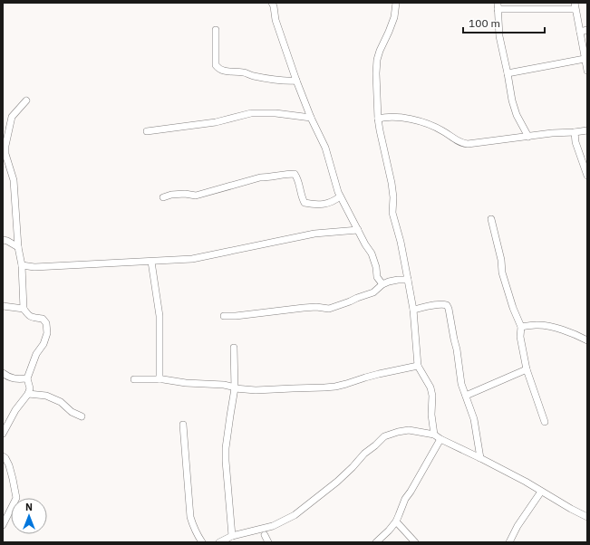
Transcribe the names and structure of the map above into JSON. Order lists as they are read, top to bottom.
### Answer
{
  "scale_bar": "100 m",
  "north": "top"
}
